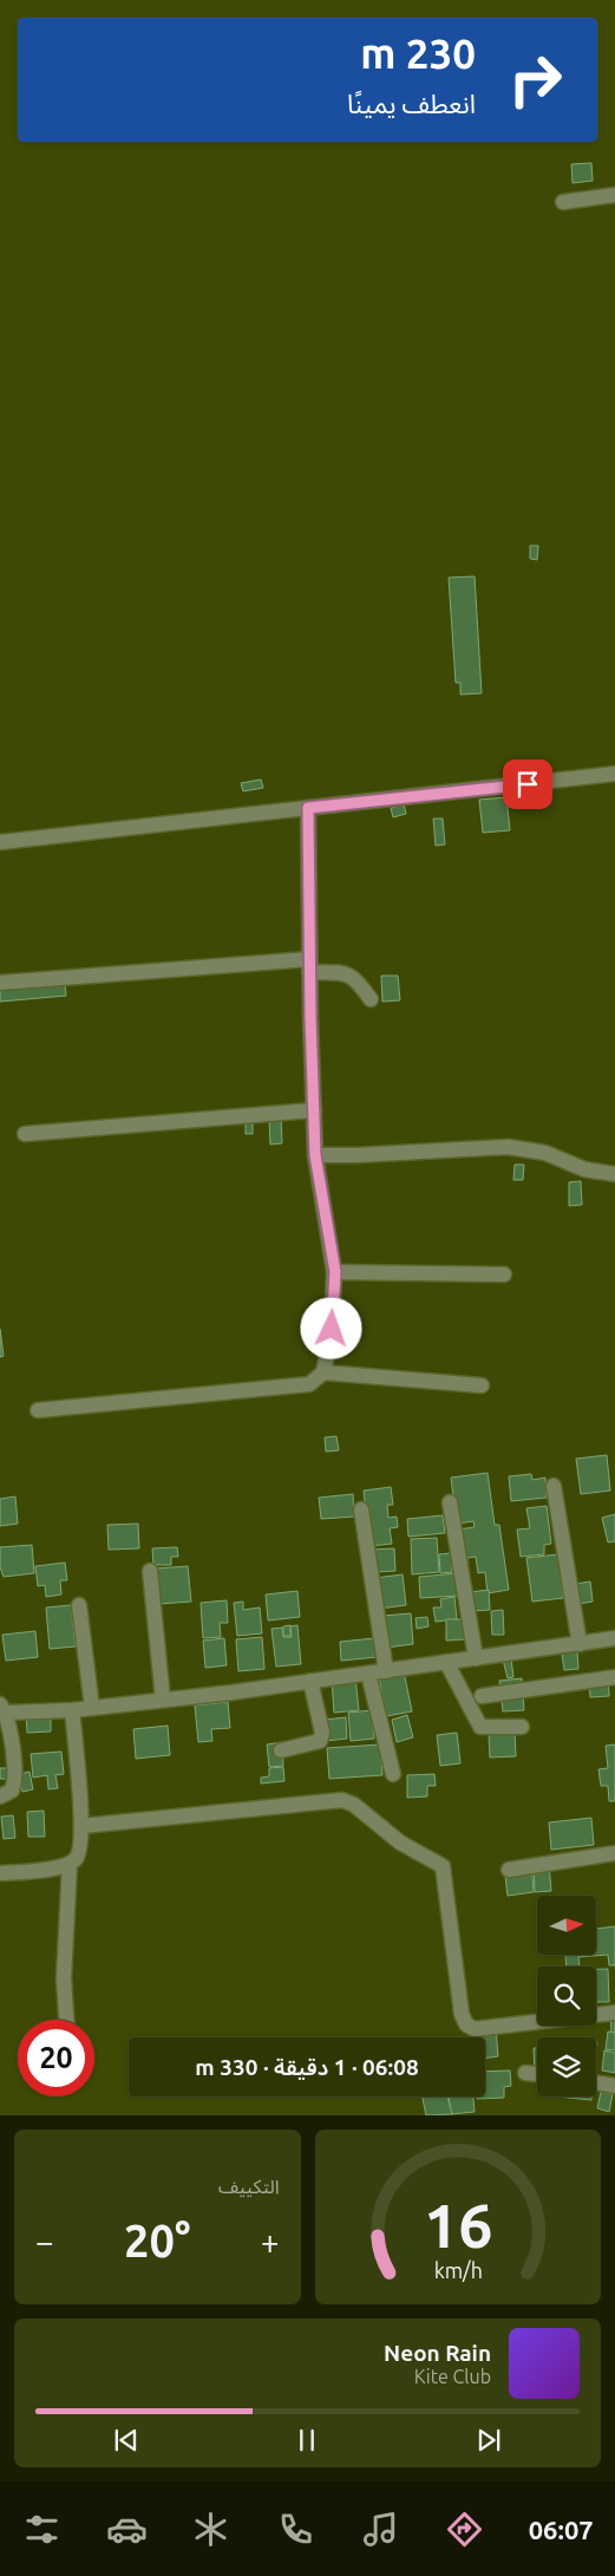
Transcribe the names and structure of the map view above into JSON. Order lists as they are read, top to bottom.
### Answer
{
  "north": "right",
  "page": {
    "turn": ["230 m", "انعطف يمينًا"],
    "limit": "20",
    "trip": "06:08 · 1 دقيقة · 330 m",
    "tile": "التكييف",
    "heat": ["−", "20°", "+"],
    "song": ["Neon Rain", "Kite Club"],
    "tabs": "06:07",
    "gauge": ["16", "km/h"]
  }
}
